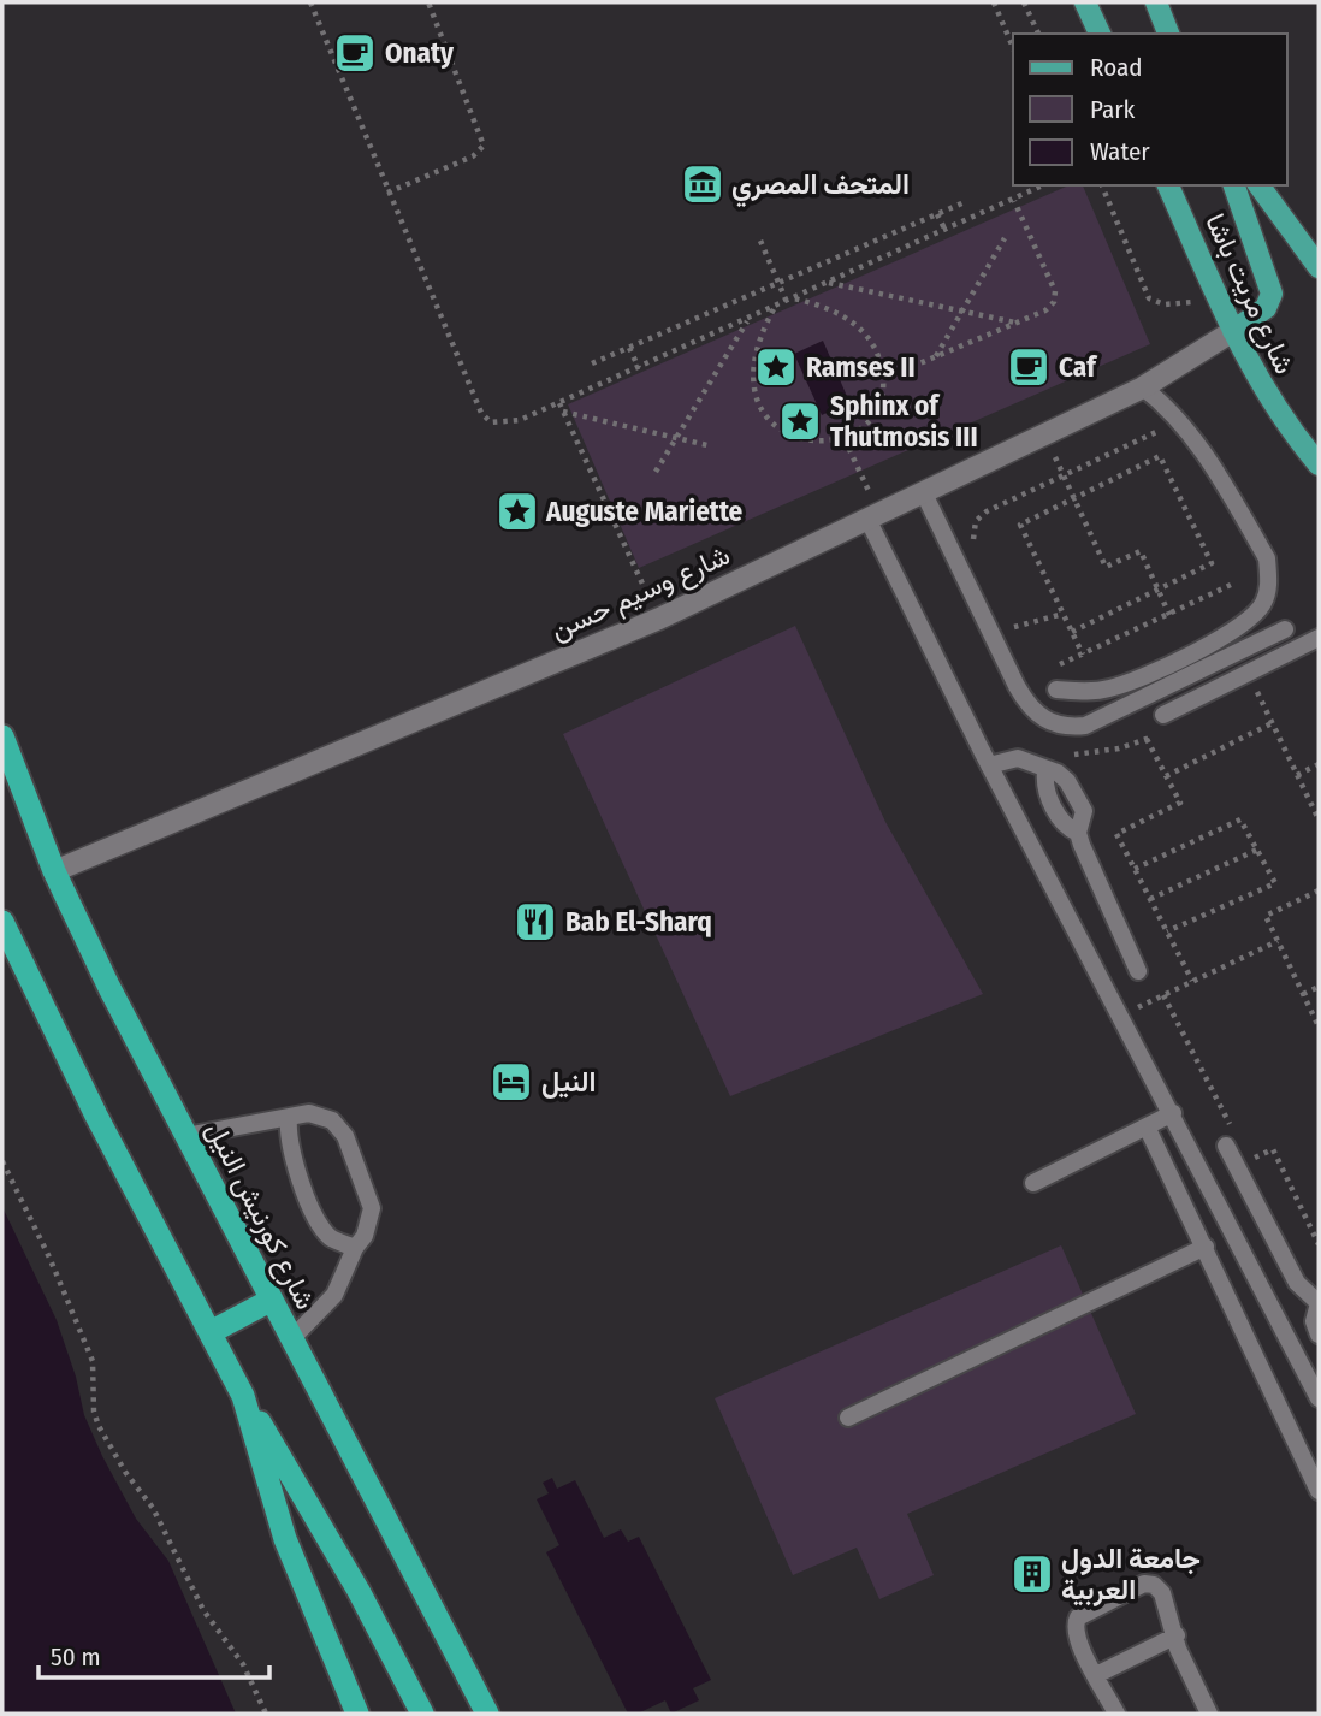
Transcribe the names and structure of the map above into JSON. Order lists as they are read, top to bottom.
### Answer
{
  "streets": {
    "highway": ["شارع كورنيش النيل"],
    "main road": ["شارع مريت باشا"],
    "street": ["شارع وسيم حسن"]
  },
  "crossings": [
    ["شارع مريت باشا", "شارع وسيم حسن"],
    ["شارع وسيم حسن", "شارع كورنيش النيل"]
  ],
  "places": {
    "cafe": ["Onaty", "Caf"],
    "museum": ["المتحف المصري"],
    "place": ["Ramses II", "Sphinx of Thutmosis III", "Auguste Mariette"],
    "restaurant": ["Bab El-Sharq"],
    "hotel": ["النيل"],
    "building": ["جامعة الدول العربية"]
  },
  "legend": ["Road", "Park", "Water"],
  "scale_bar": "50 m"
}
